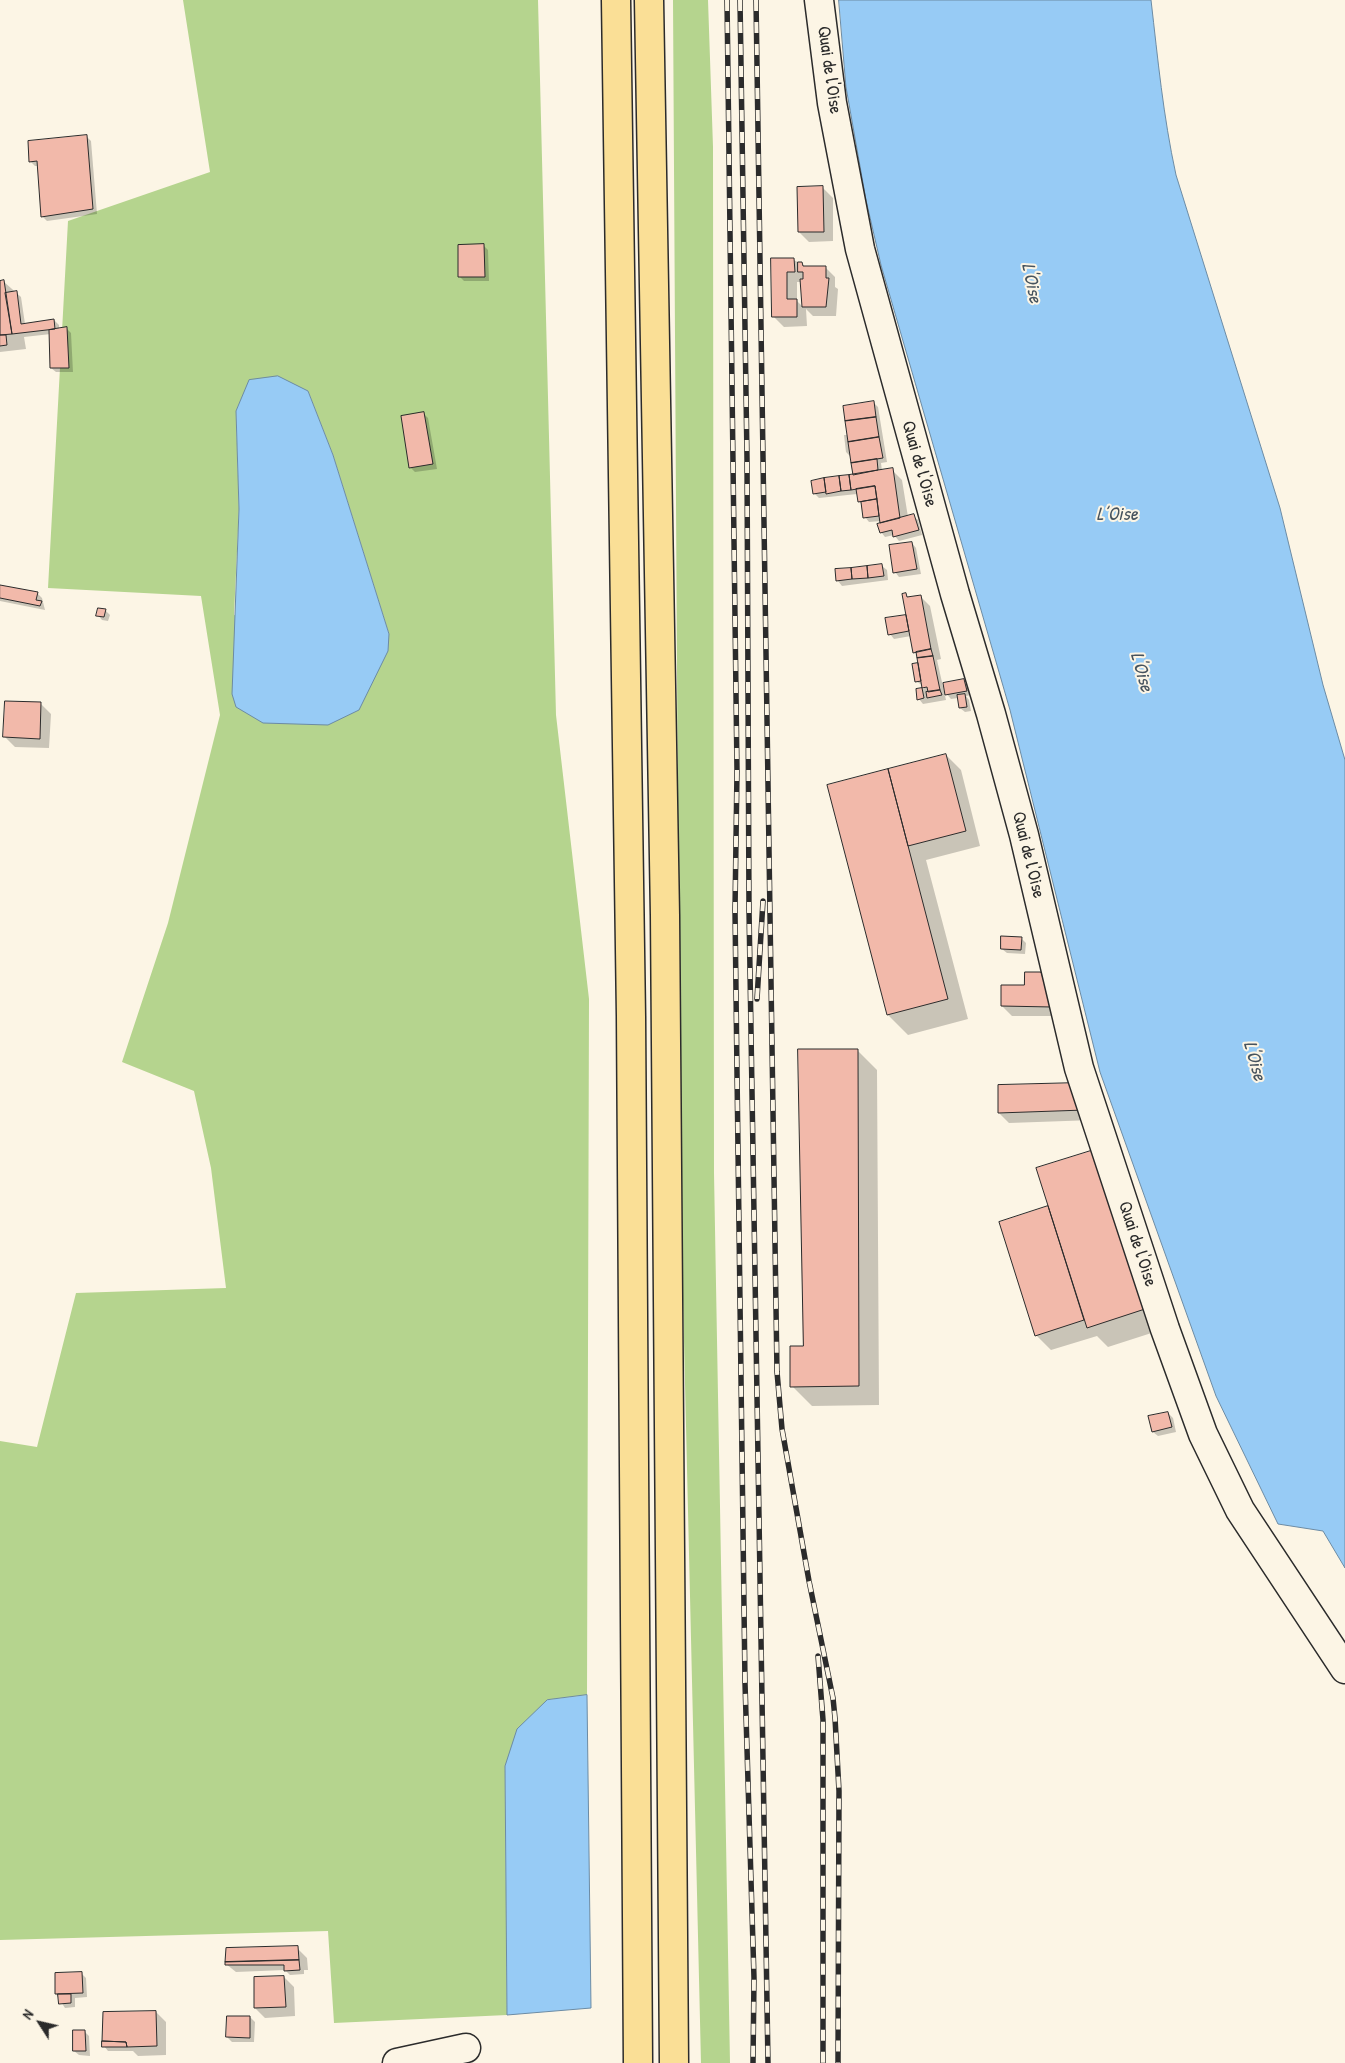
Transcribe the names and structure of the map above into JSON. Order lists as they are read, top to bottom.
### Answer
{
  "streets": {
    "street": ["Quai de l'Oise"]
  },
  "water": ["L'Oise", "L’Oise"],
  "north": "top left"
}
